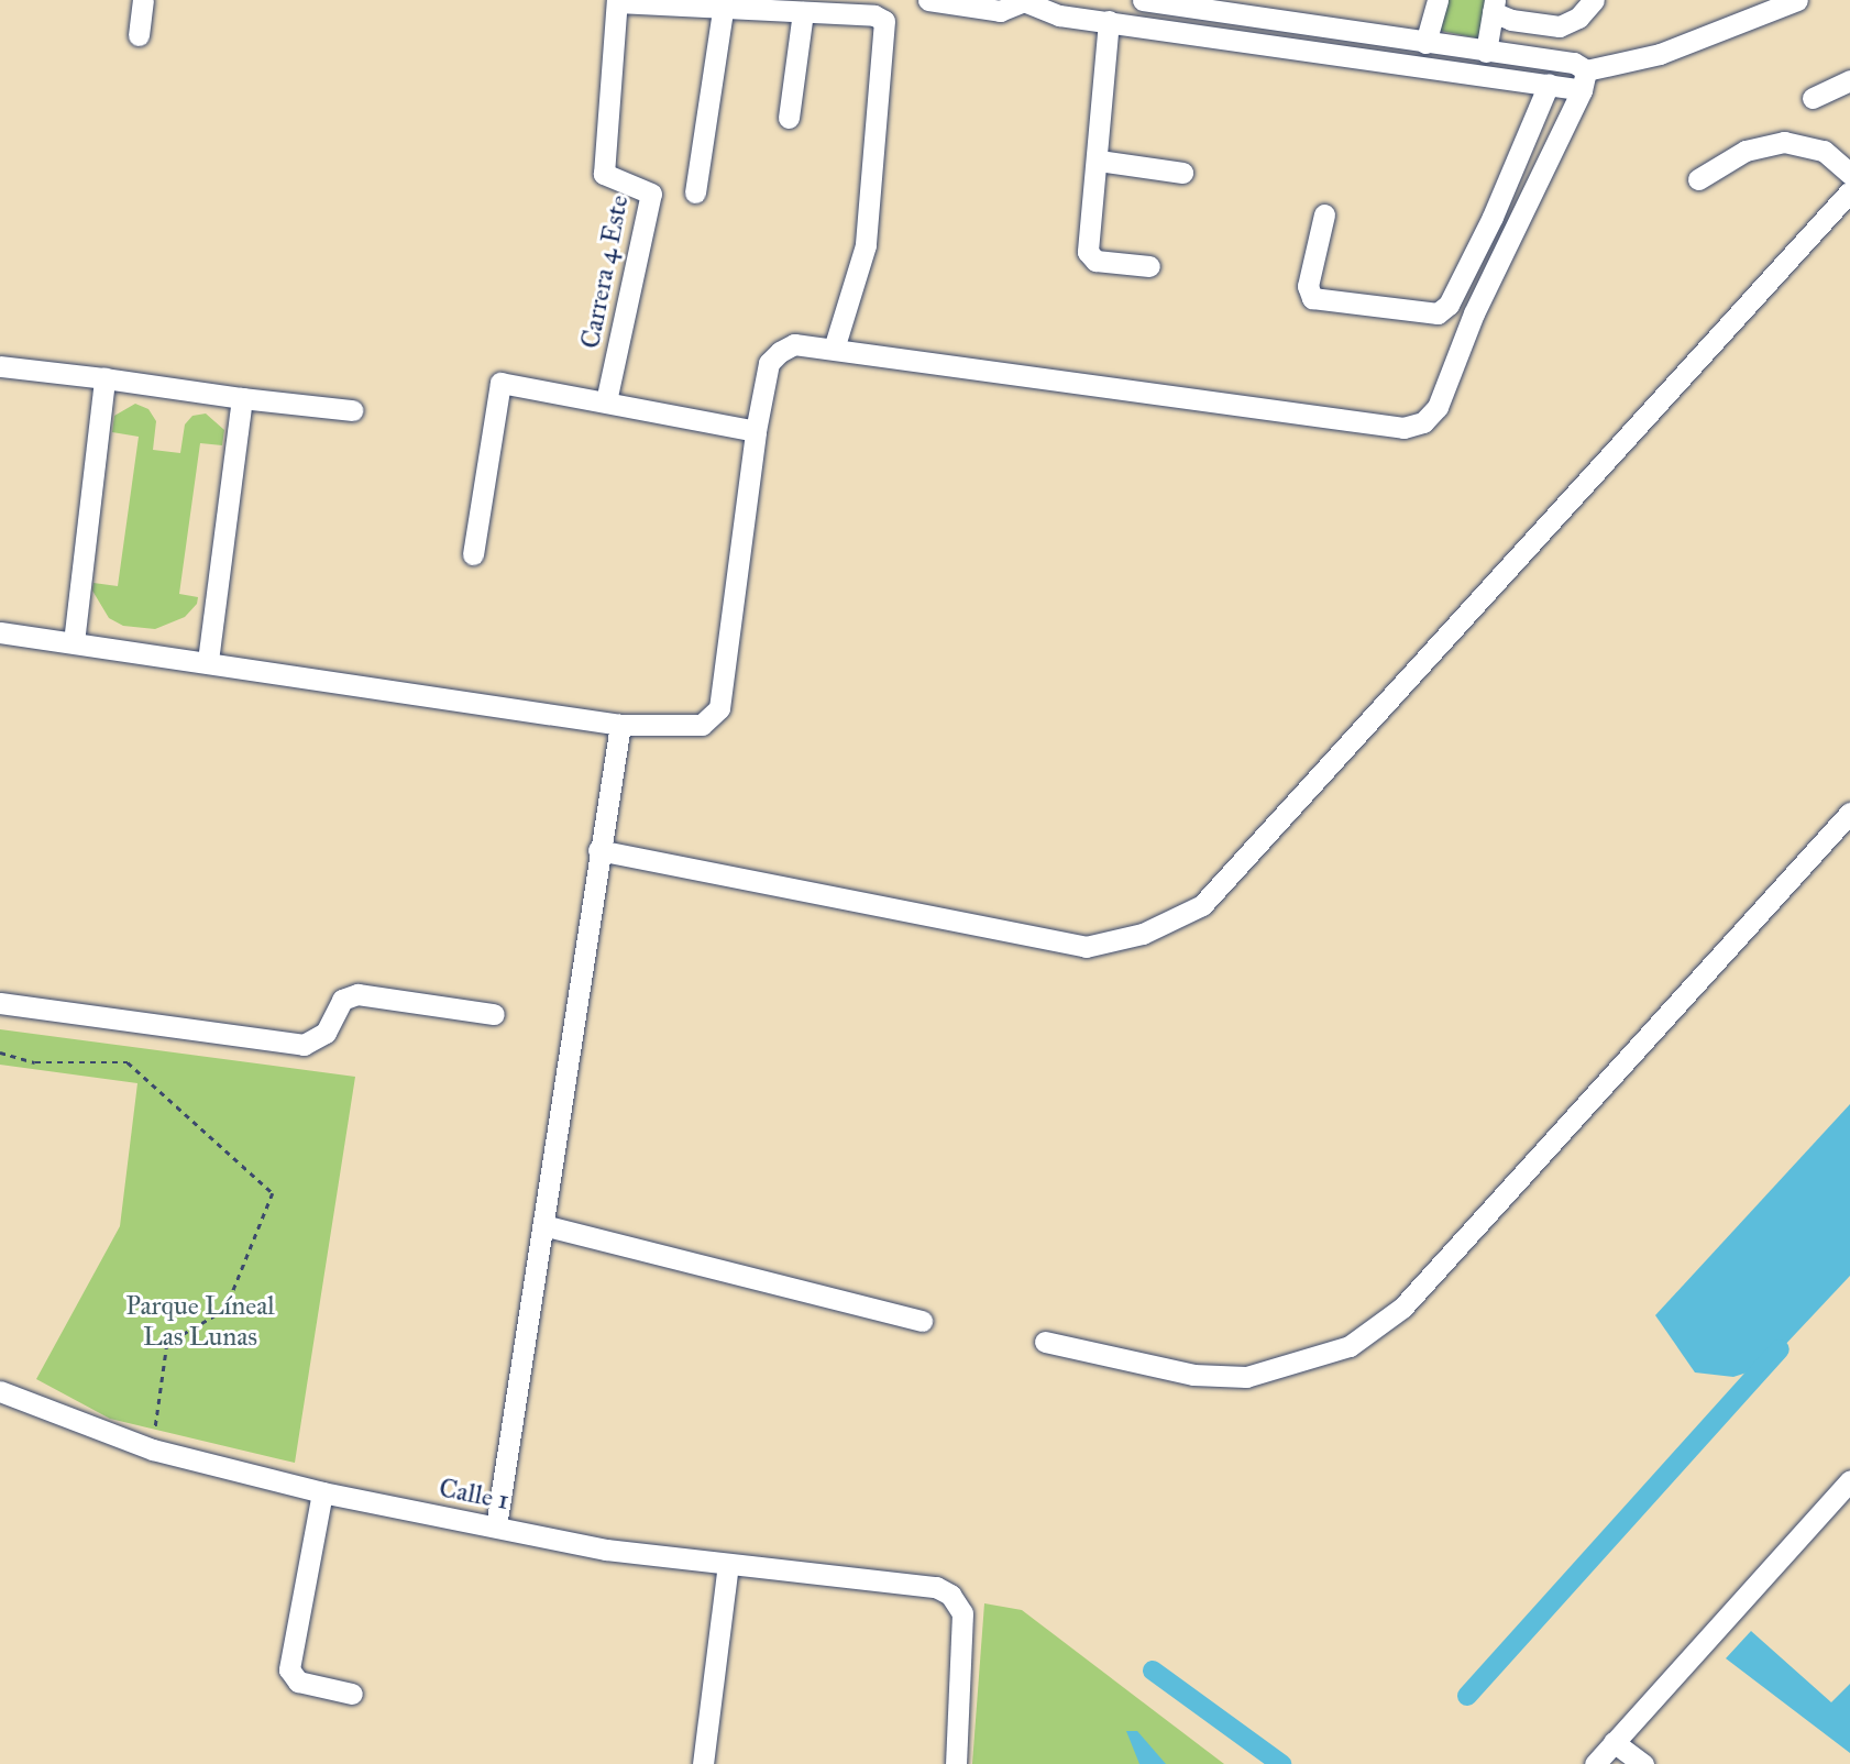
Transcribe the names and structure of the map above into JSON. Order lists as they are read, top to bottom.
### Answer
{
  "streets": {
    "street": ["Carrera 4 Este", "Calle 1"]
  },
  "parks": ["Parque Líneal Las Lunas"]
}
